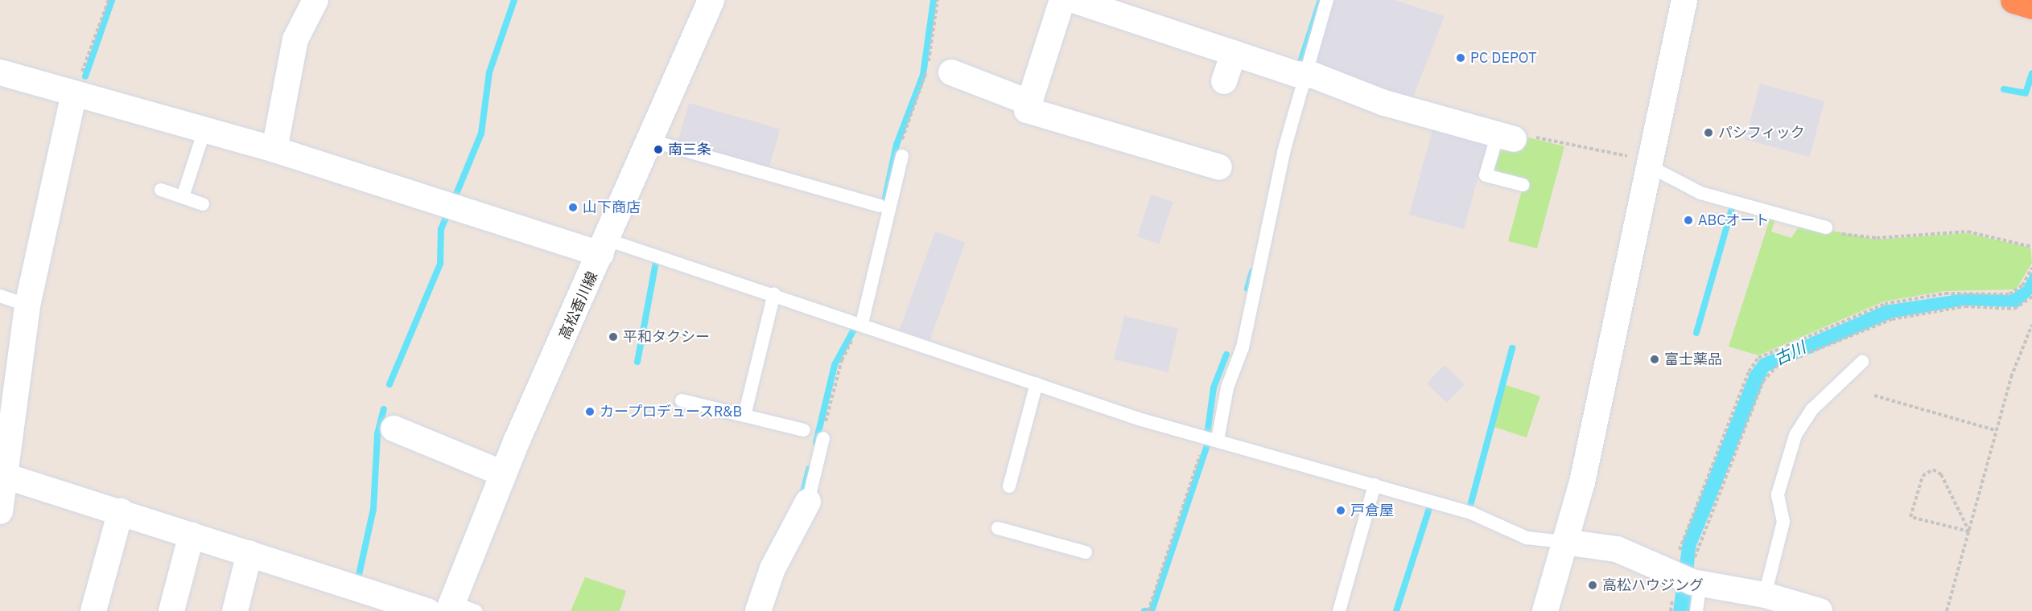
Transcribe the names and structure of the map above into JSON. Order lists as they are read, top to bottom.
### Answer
{
  "streets": {
    "main road": ["高松香川線"]
  },
  "water": ["古川"],
  "places": [
    "PC DEPOT",
    "パシフィック",
    "南三条",
    "山下商店",
    "ABCオート",
    "平和タクシー",
    "富士薬品",
    "カープロデュースR&B",
    "戸倉屋",
    "高松ハウジング"
  ]
}
